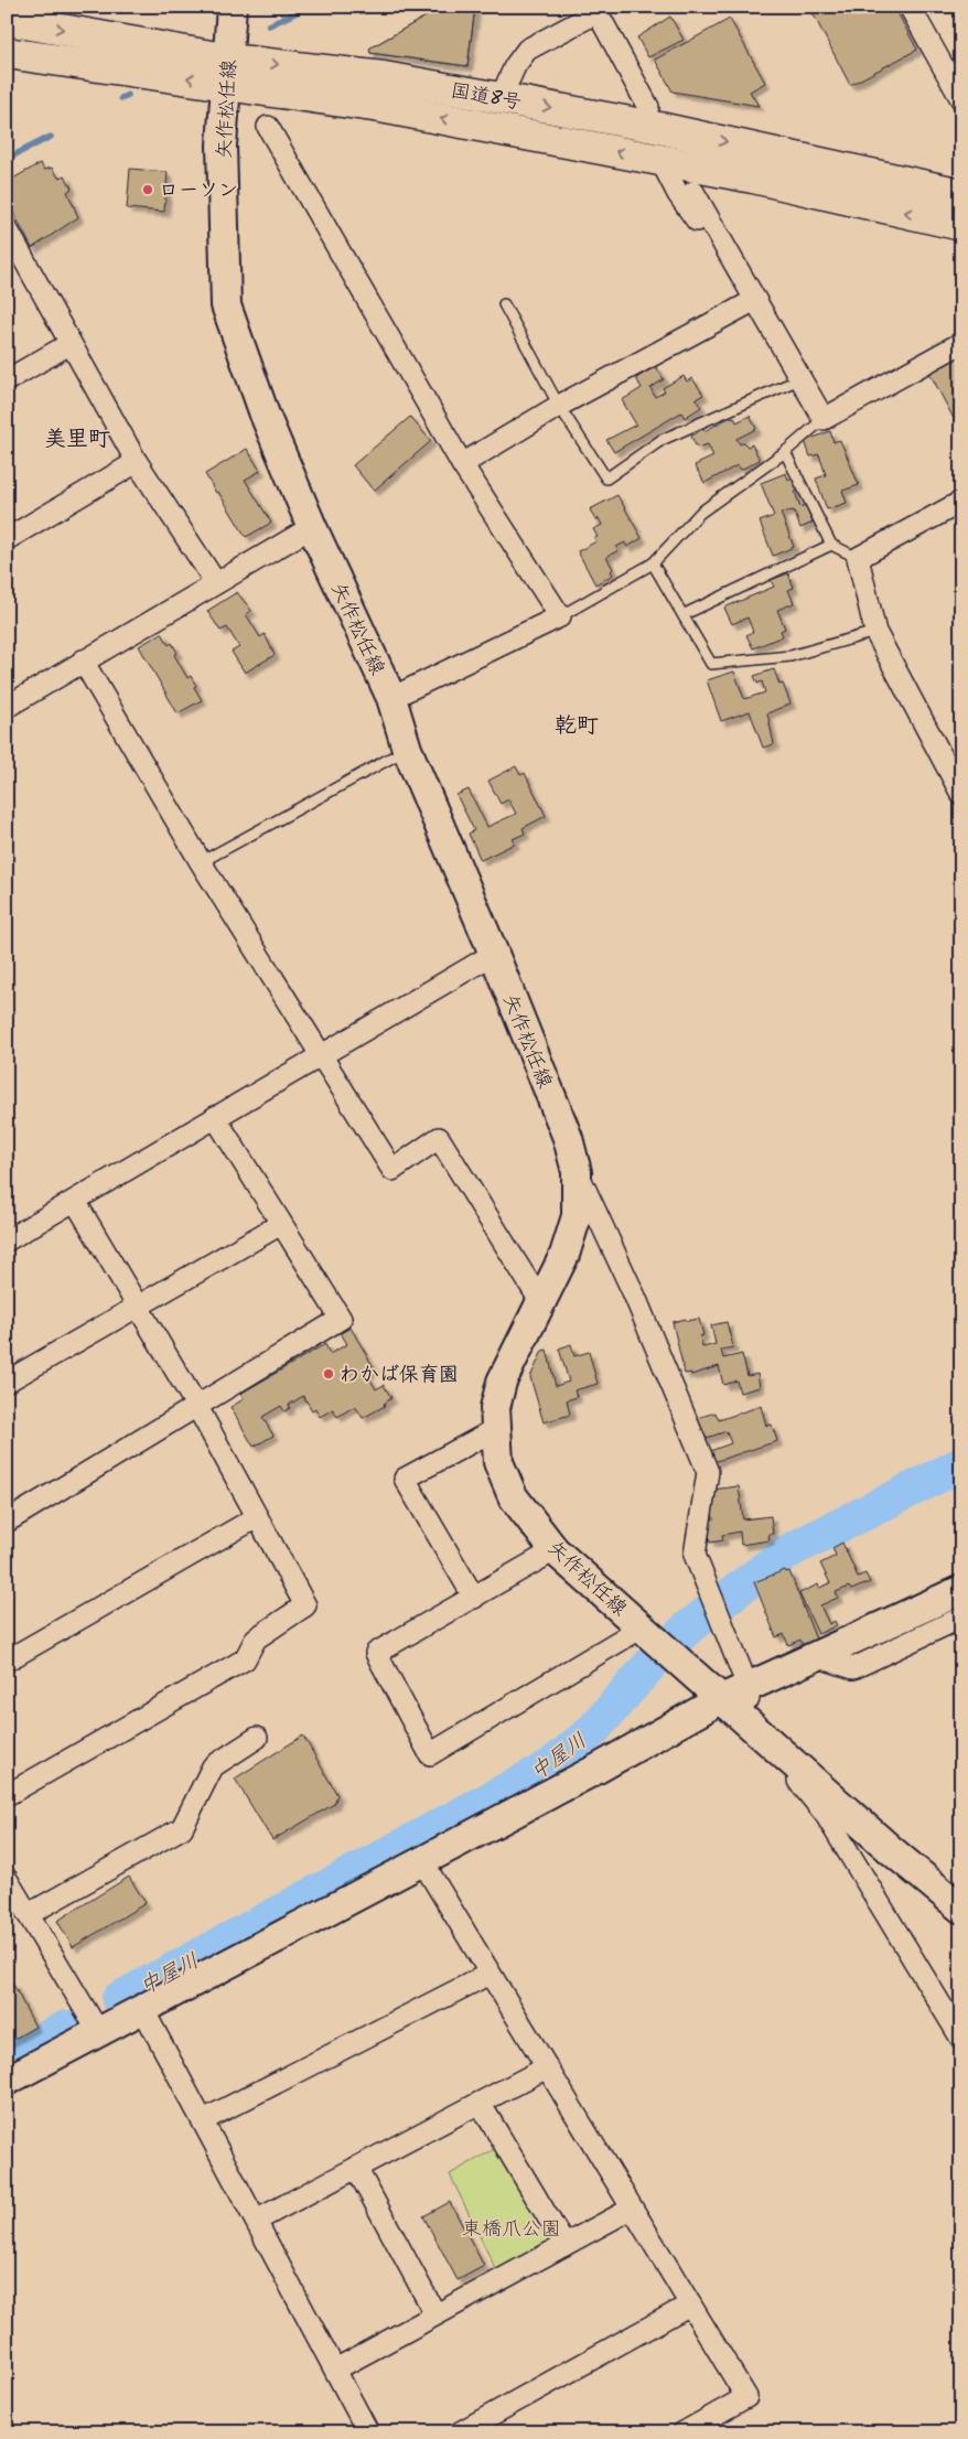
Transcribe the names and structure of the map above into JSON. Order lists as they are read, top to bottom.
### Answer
{
  "streets": {
    "highway": ["国道8号"],
    "main road": ["矢作松任線"]
  },
  "crossings": [
    ["国道8号", "矢作松任線"]
  ],
  "districts": ["美里町", "乾町"],
  "water": ["中屋川"],
  "parks": ["東橋爪公園"],
  "places": ["ローソン", "わかば保育園"]
}
